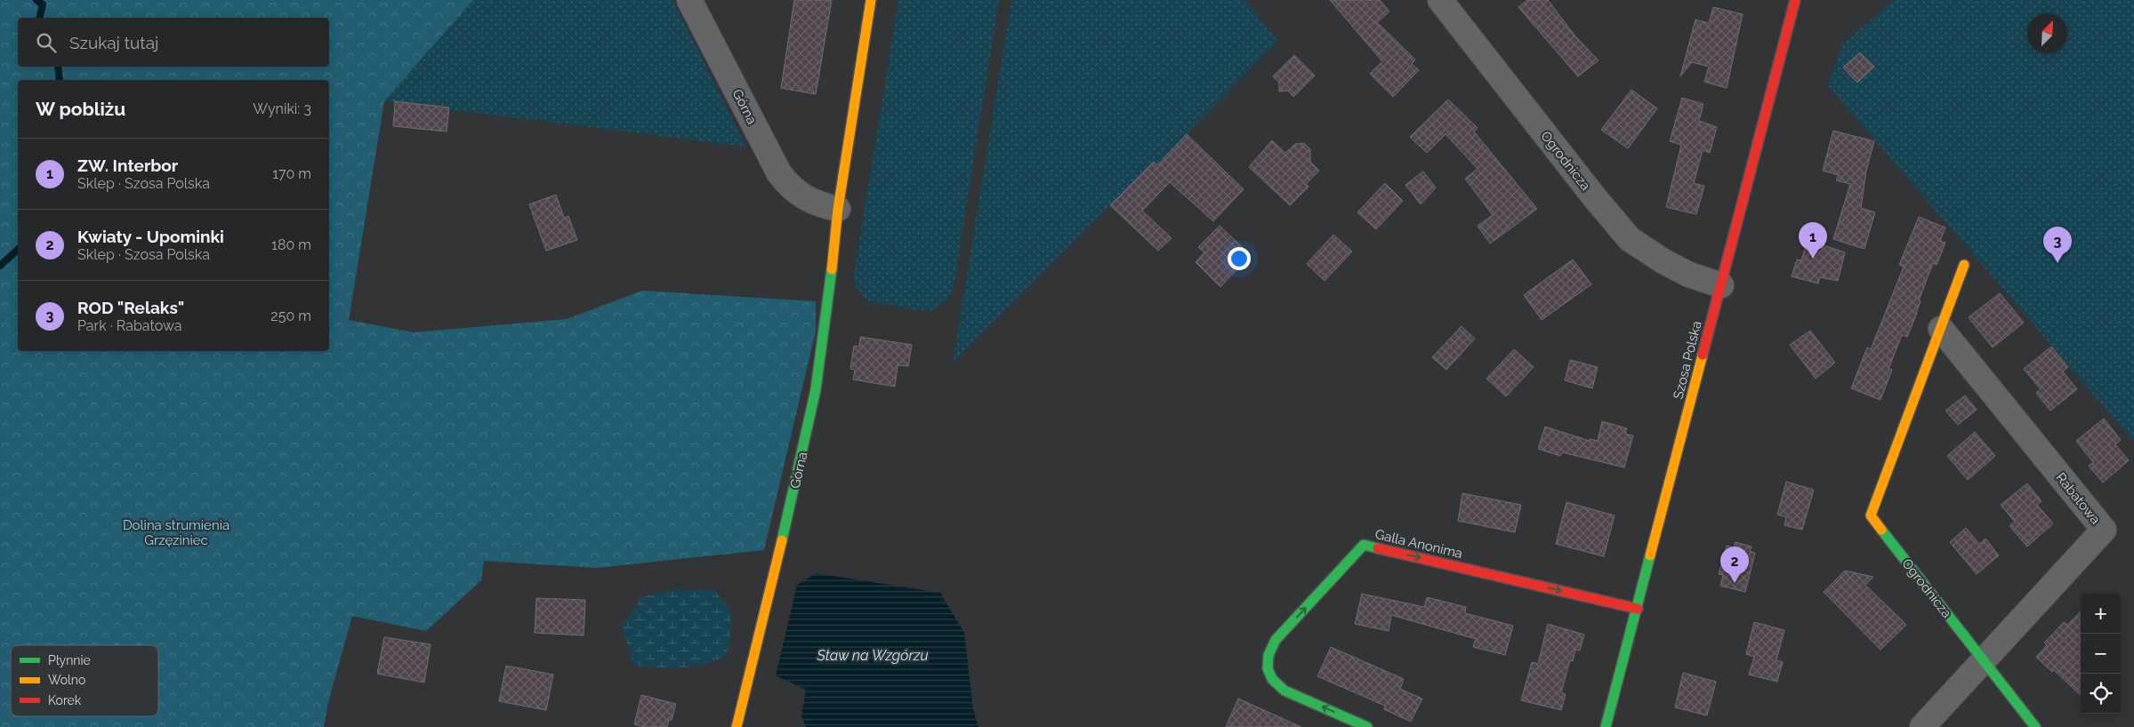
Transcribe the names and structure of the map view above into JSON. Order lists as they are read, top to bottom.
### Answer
{
  "streets": {
    "street": [
      "Górna",
      "Ogrodnicza",
      "Szosa Polska",
      "Rabatowa",
      "Galla Anonima"
    ]
  },
  "crossings": [
    ["Ogrodnicza", "Szosa Polska"],
    ["Ogrodnicza", "Rabatowa"],
    ["Szosa Polska", "Galla Anonima"]
  ],
  "water": ["Staw na Wzgórzu"],
  "parks": ["Dolina strumienia Grzęziniec"],
  "legend": ["Płynnie", "Wolno", "Korek"],
  "north": "top right",
  "page": {
    "search": "Szukaj tutaj",
    "heading": ["W pobliżu", "Wyniki: 3"],
    "list": [
      {
        "mark": "1",
        "name": "ZW. Interbor",
        "note": "Sklep · Szosa Polska",
        "value": "170 m"
      },
      {
        "mark": "2",
        "name": "Kwiaty - Upominki",
        "note": "Sklep · Szosa Polska",
        "value": "180 m"
      },
      {
        "mark": "3",
        "name": "ROD \"Relaks\"",
        "note": "Park · Rabatowa",
        "value": "250 m"
      }
    ],
    "pins": ["1", "3", "2"],
    "map_buttons": ["+", "−"]
  }
}
